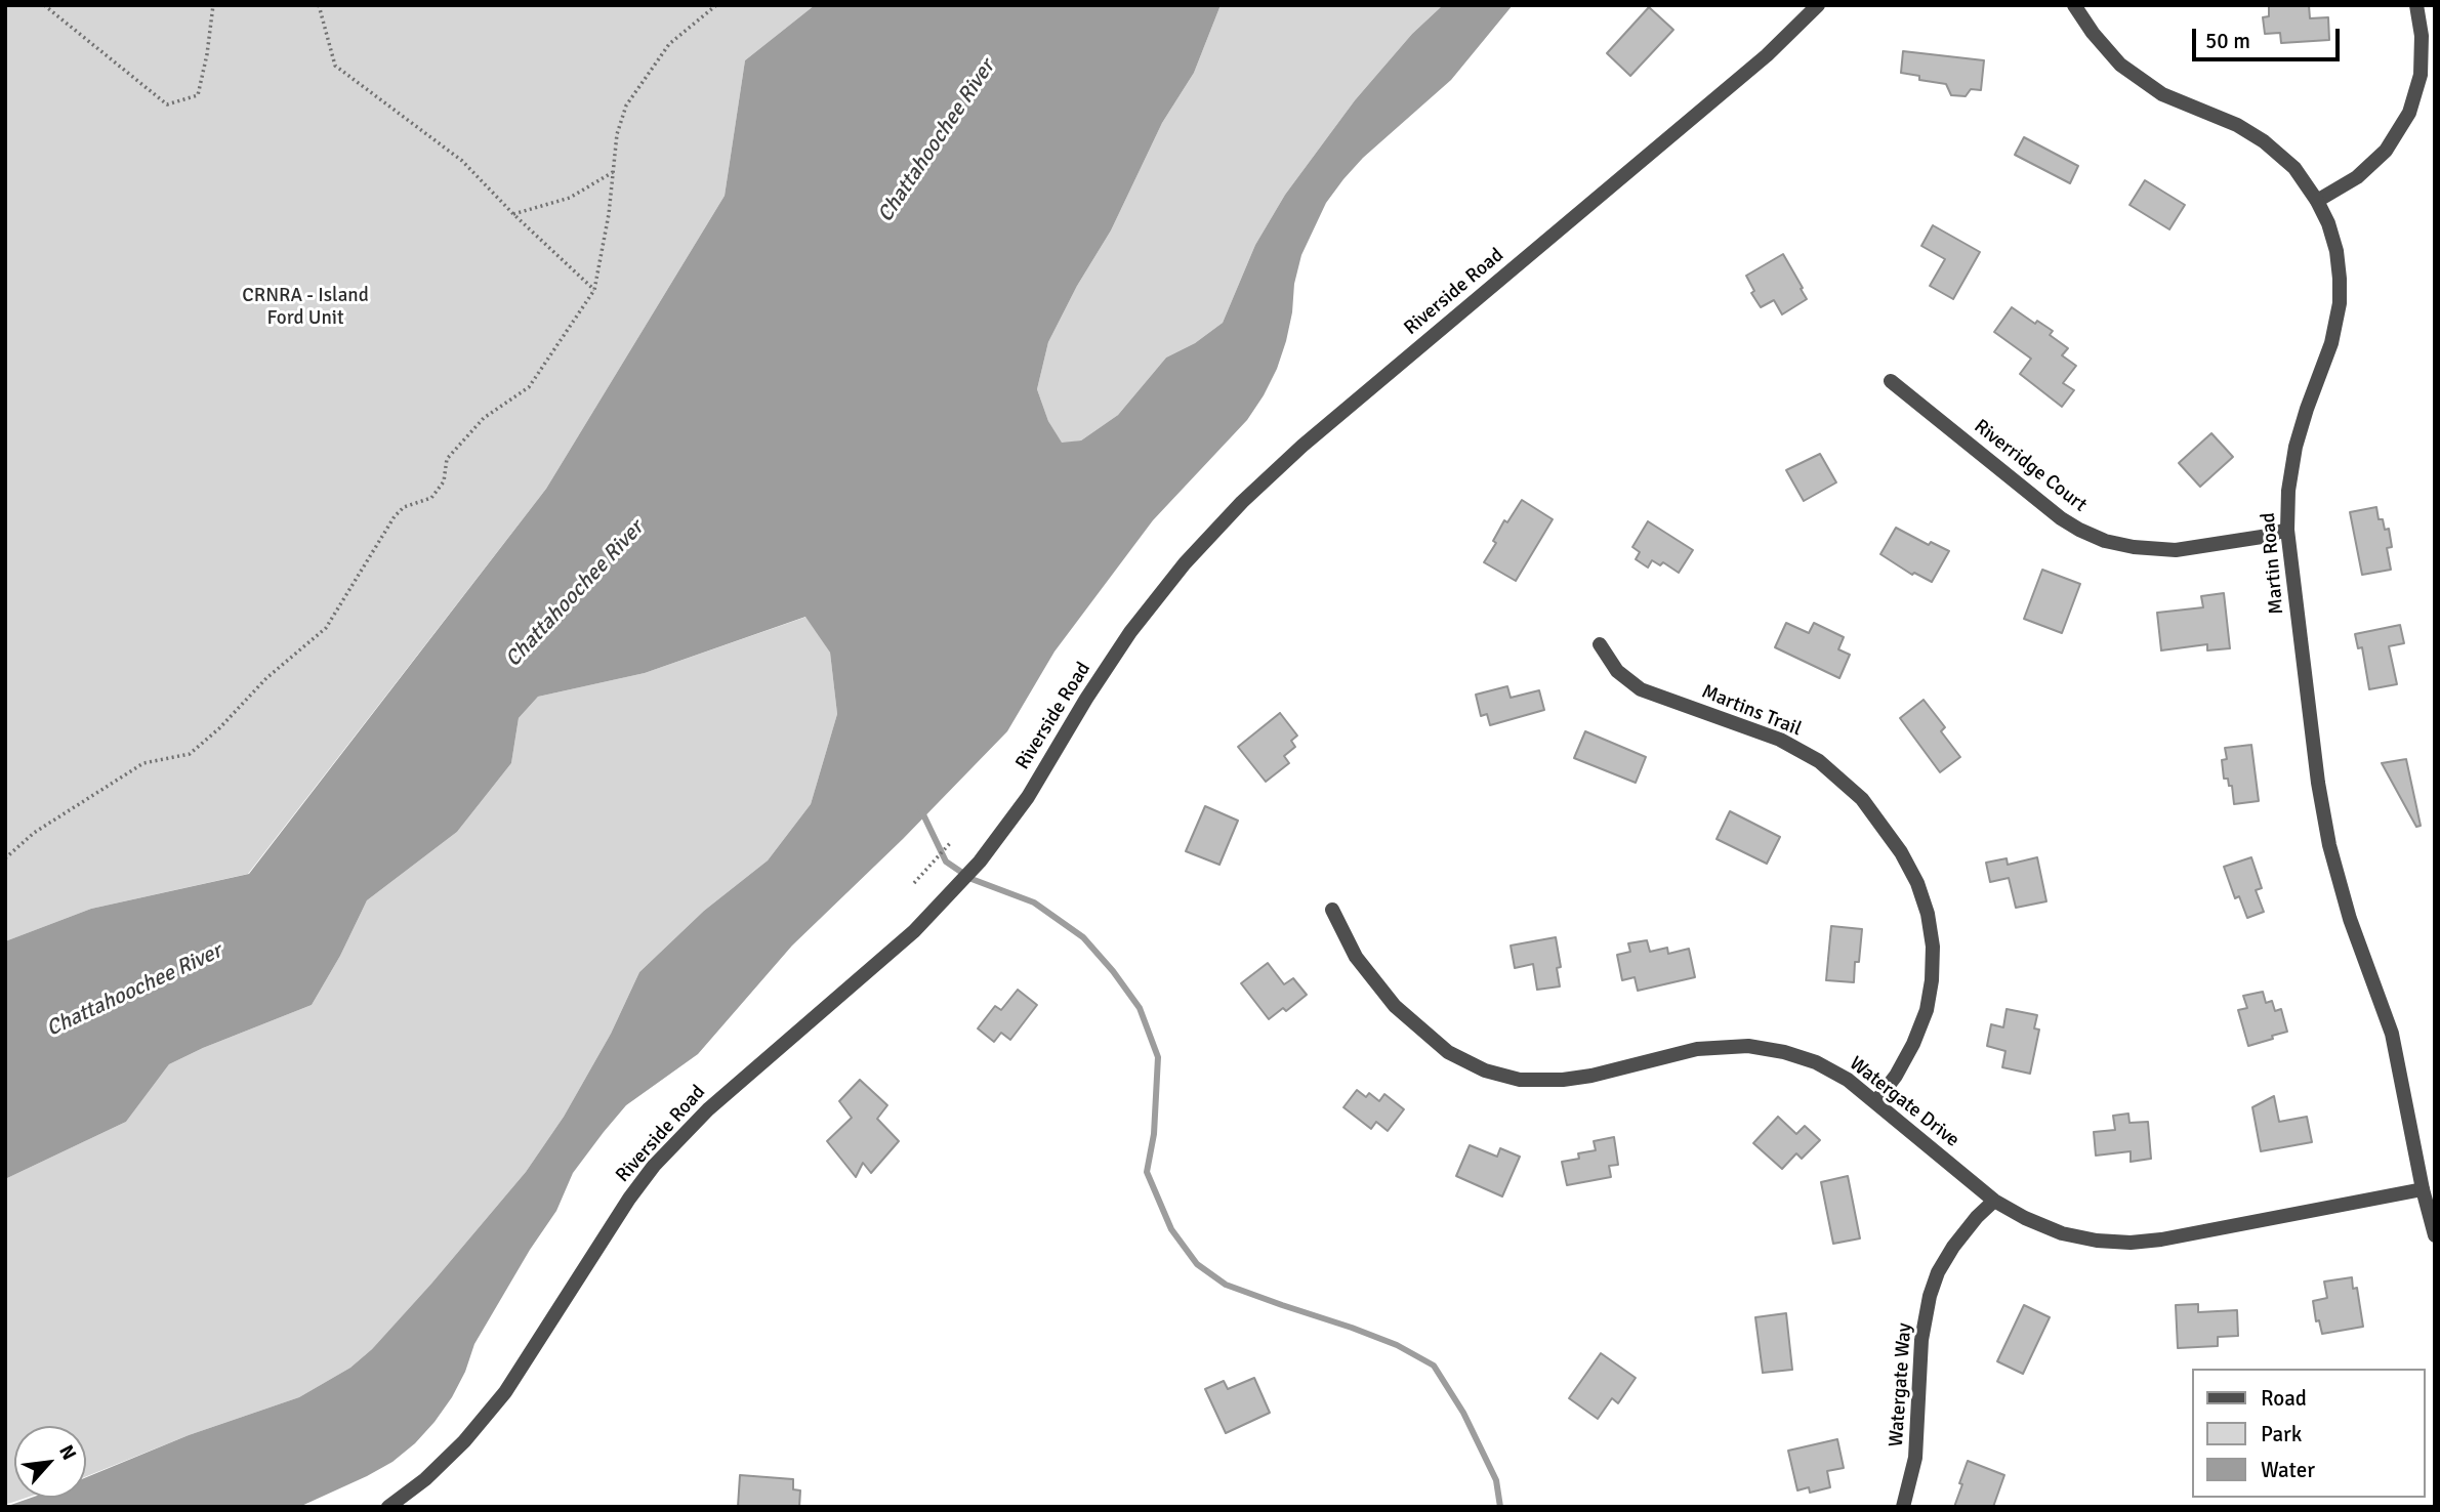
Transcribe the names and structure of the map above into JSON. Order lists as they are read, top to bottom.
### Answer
{
  "streets": {
    "street": [
      "Riverside Road",
      "Riverridge Court",
      "Martin Road",
      "Martins Trail",
      "Watergate Drive",
      "Watergate Way"
    ]
  },
  "crossings": [
    ["Riverridge Court", "Martin Road"],
    ["Martin Road", "Watergate Drive"],
    ["Martins Trail", "Watergate Drive"],
    ["Watergate Drive", "Watergate Way"]
  ],
  "water": ["Chattahoochee River"],
  "parks": ["CRNRA - Island Ford Unit"],
  "legend": ["Road", "Park", "Water"],
  "scale_bar": "50 m",
  "north": "top right"
}
